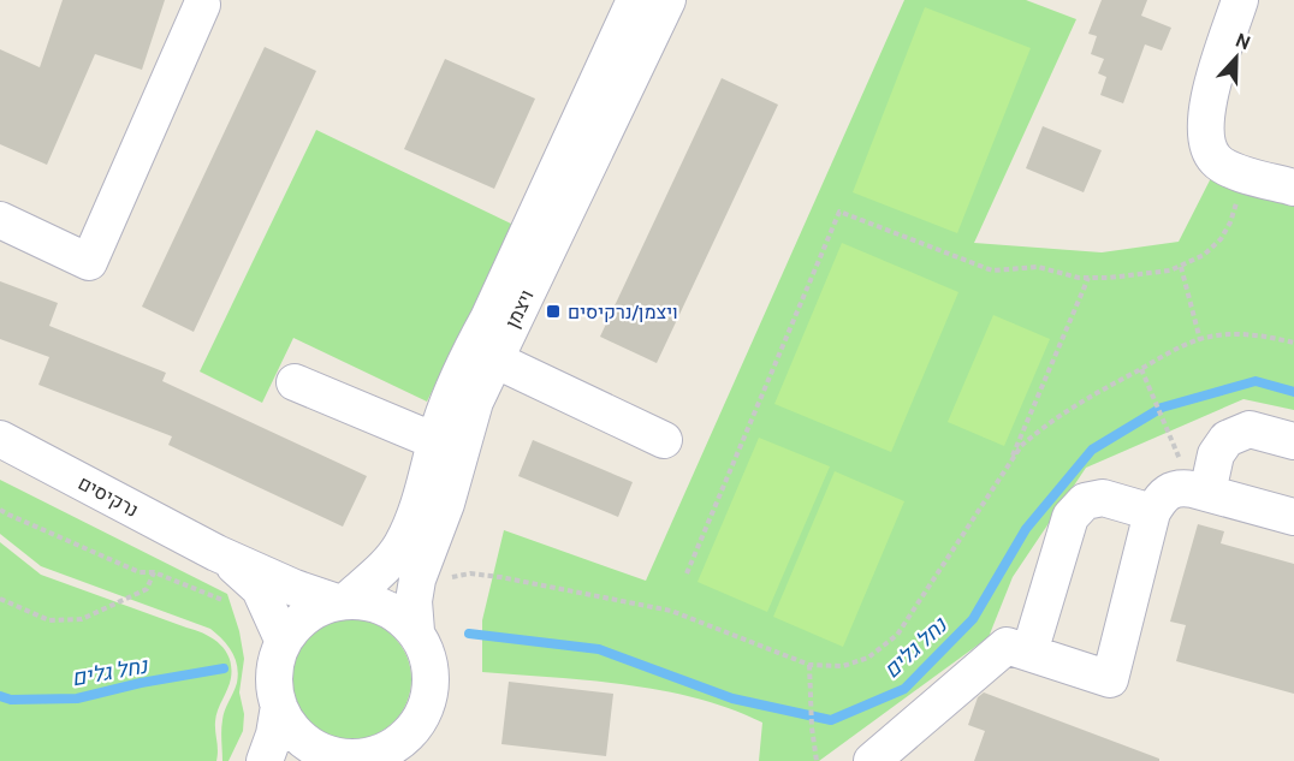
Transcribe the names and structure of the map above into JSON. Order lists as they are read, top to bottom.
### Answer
{
  "streets": {
    "street": ["ויצמן", "נרקיסים"]
  },
  "crossings": [
    ["ויצמן", "נרקיסים"]
  ],
  "water": ["נחל גלים"],
  "places": {
    "transit": ["ויצמן/נרקיסים"]
  },
  "north": "top"
}
